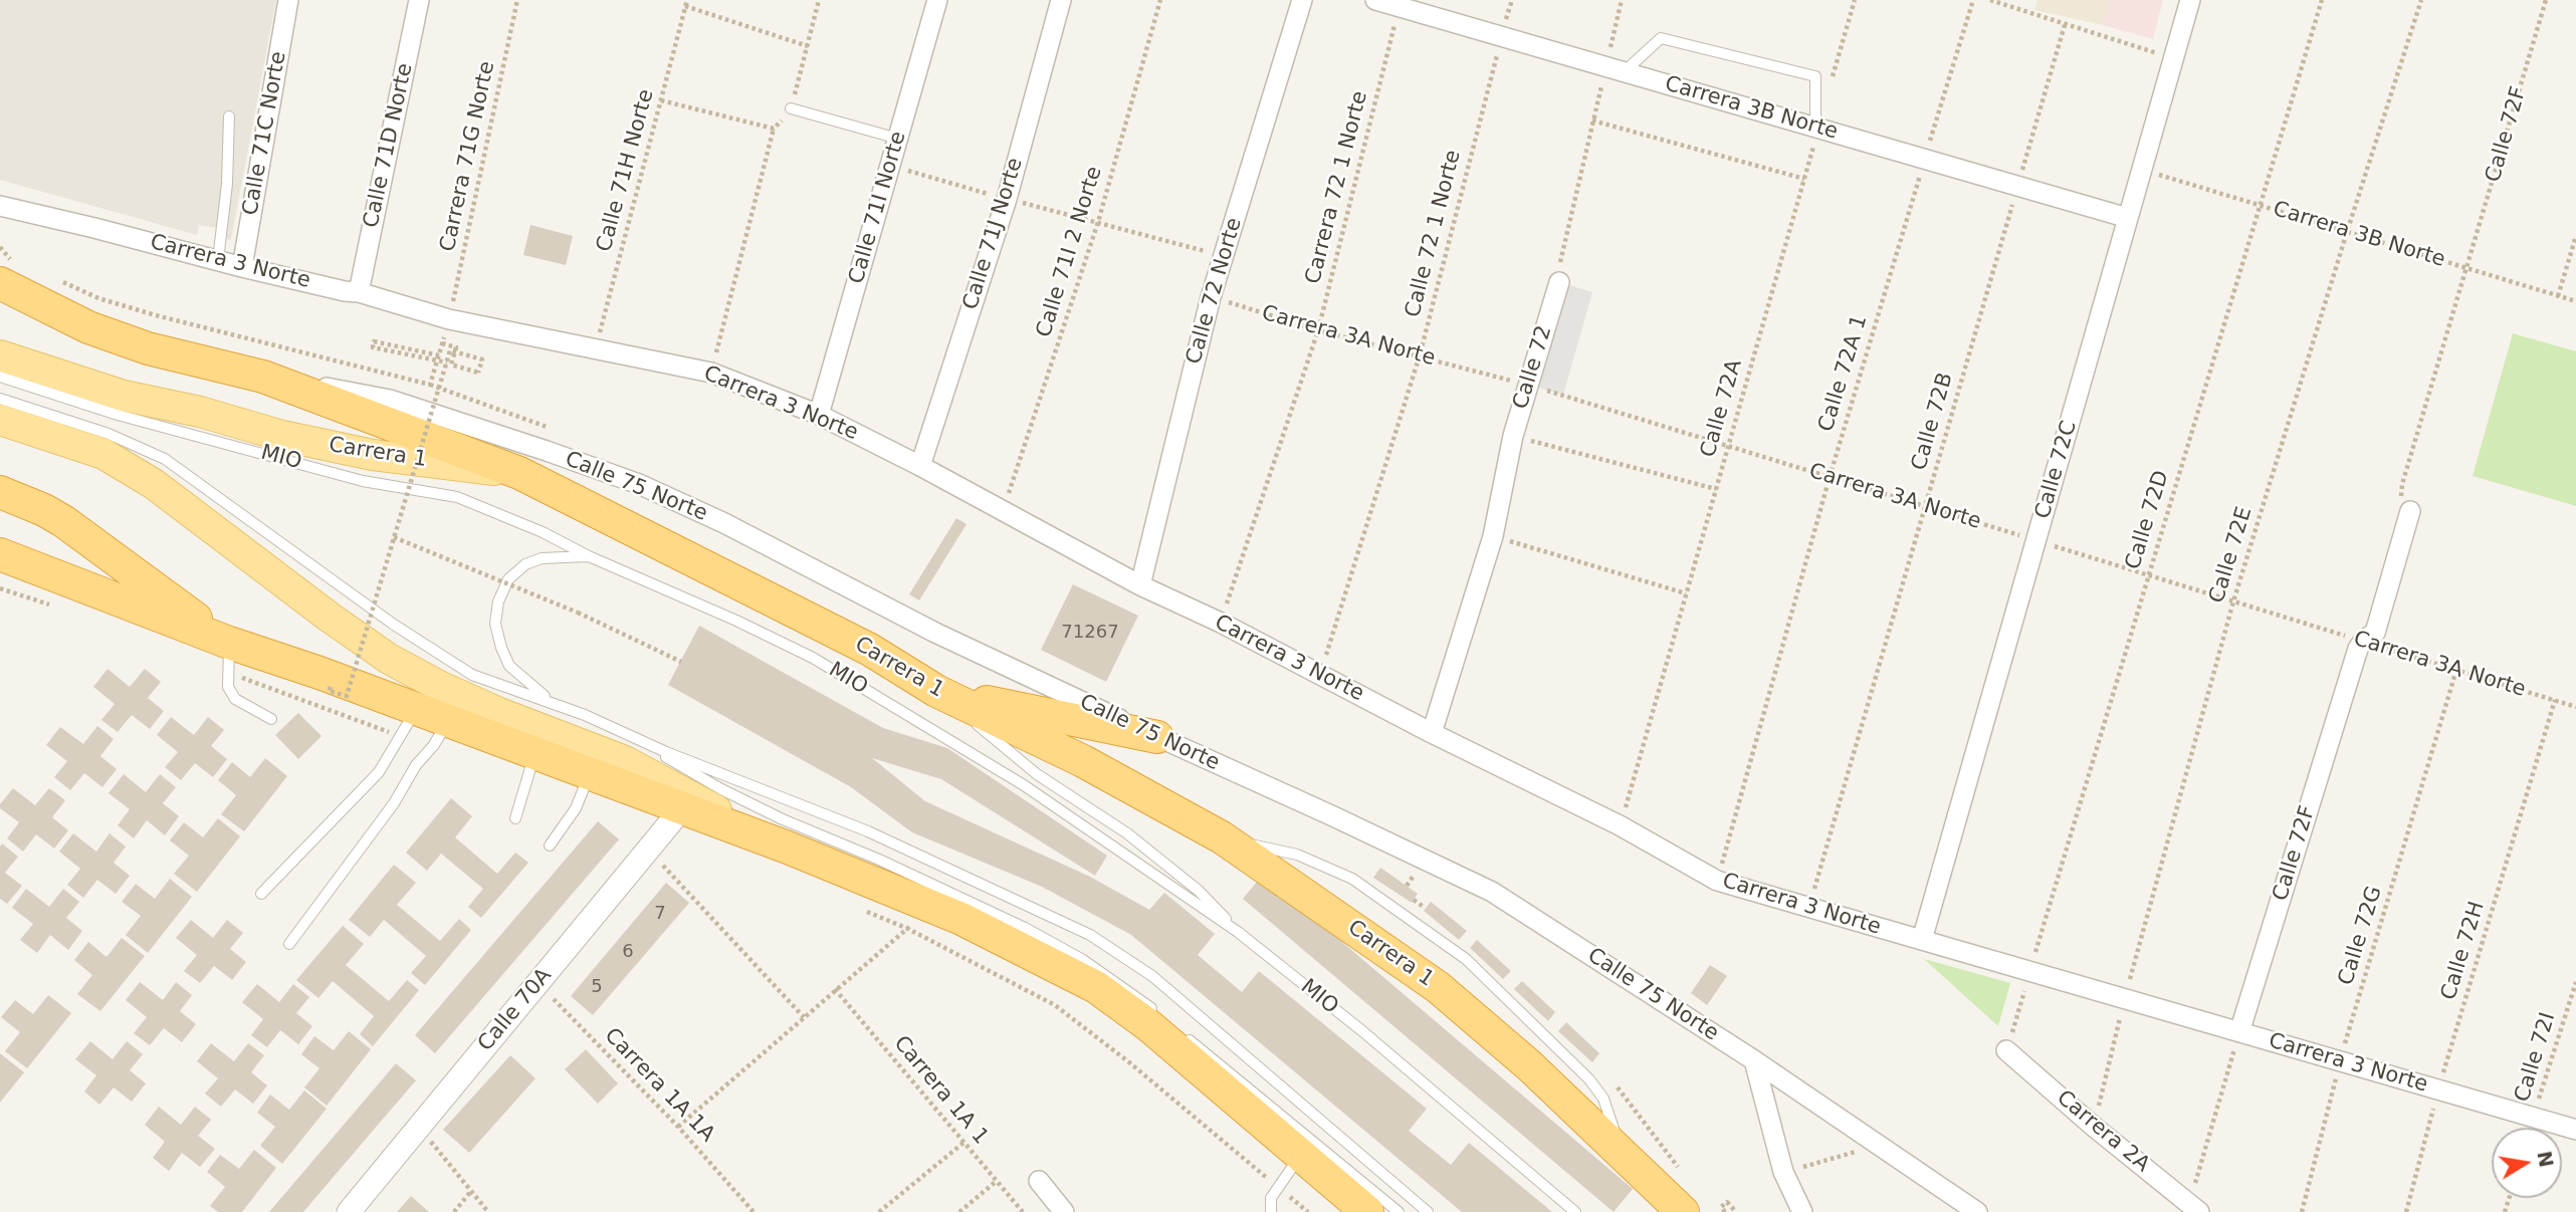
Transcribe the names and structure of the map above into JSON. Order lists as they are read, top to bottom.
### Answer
{
  "streets": {
    "highway": ["Carrera 1"],
    "street": [
      "Carrera 3B Norte",
      "Calle 71C Norte",
      "Calle 72F",
      "Calle 71D Norte",
      "Calle 71I Norte",
      "Calle 71J Norte",
      "Carrera 3 Norte",
      "Calle 72 Norte",
      "Calle 72",
      "Calle 72C",
      "Calle 75 Norte",
      "Calle 70A",
      "Carrera 2A"
    ],
    "lane": ["MIO"],
    "path": [
      "Carrera 71G Norte",
      "Calle 71H Norte",
      "Carrera 72 1 Norte",
      "Calle 72 1 Norte",
      "Calle 71I 2 Norte",
      "Carrera 3A Norte",
      "Calle 72A 1",
      "Calle 72A",
      "Calle 72B",
      "Calle 72D",
      "Calle 72E",
      "Calle 72G",
      "Calle 72H",
      "Calle 72I",
      "Carrera 1A 1A",
      "Carrera 1A 1"
    ]
  },
  "crossings": [
    ["Carrera 3B Norte", "Calle 72F"],
    ["Carrera 3B Norte", "Carrera 72 1 Norte"],
    ["Carrera 3B Norte", "Calle 72 1 Norte"],
    ["Carrera 3B Norte", "Calle 72A 1"],
    ["Carrera 3B Norte", "Calle 72A"],
    ["Carrera 3B Norte", "Calle 72B"],
    ["Carrera 3B Norte", "Calle 72C"],
    ["Carrera 3B Norte", "Calle 72D"],
    ["Carrera 3B Norte", "Calle 72E"],
    ["Calle 71C Norte", "Carrera 3 Norte"],
    ["Calle 72F", "Carrera 3 Norte"],
    ["Calle 72F", "Carrera 3A Norte"],
    ["Calle 71D Norte", "Carrera 3 Norte"],
    ["Carrera 71G Norte", "Carrera 3 Norte"],
    ["Calle 71H Norte", "Carrera 3 Norte"],
    ["Carrera 72 1 Norte", "Carrera 3 Norte"],
    ["Carrera 72 1 Norte", "Carrera 3A Norte"],
    ["Calle 71I Norte", "Carrera 3 Norte"],
    ["Calle 71J Norte", "Carrera 3 Norte"],
    ["Calle 72 1 Norte", "Carrera 3 Norte"],
    ["Calle 72 1 Norte", "Carrera 3A Norte"],
    ["Calle 71I 2 Norte", "Carrera 3 Norte"],
    ["Carrera 3 Norte", "Calle 72 Norte"],
    ["Carrera 3 Norte", "Calle 72"],
    ["Carrera 3 Norte", "Calle 72A 1"],
    ["Carrera 3 Norte", "Calle 72A"],
    ["Carrera 3 Norte", "Calle 72B"],
    ["Carrera 3 Norte", "Calle 72C"],
    ["Carrera 3 Norte", "Calle 72D"],
    ["Carrera 3 Norte", "Calle 72E"],
    ["Carrera 3 Norte", "Calle 72G"],
    ["Carrera 3 Norte", "Calle 72H"],
    ["Carrera 3 Norte", "Calle 72I"],
    ["Calle 72 Norte", "Carrera 3A Norte"],
    ["Carrera 3A Norte", "Calle 72"],
    ["Carrera 3A Norte", "Calle 72A 1"],
    ["Carrera 3A Norte", "Calle 72A"],
    ["Carrera 3A Norte", "Calle 72B"],
    ["Carrera 3A Norte", "Calle 72C"],
    ["Carrera 3A Norte", "Calle 72D"],
    ["Carrera 3A Norte", "Calle 72E"],
    ["Carrera 3A Norte", "Calle 72G"],
    ["Carrera 3A Norte", "Calle 72H"],
    ["Carrera 1", "MIO"],
    ["Calle 72D", "Carrera 2A"],
    ["Calle 72E", "Carrera 2A"],
    ["Calle 70A", "Carrera 1A 1A"]
  ],
  "house_numbers": [
    "71267",
    "7",
    "6",
    "5"
  ],
  "north": "right"
}
